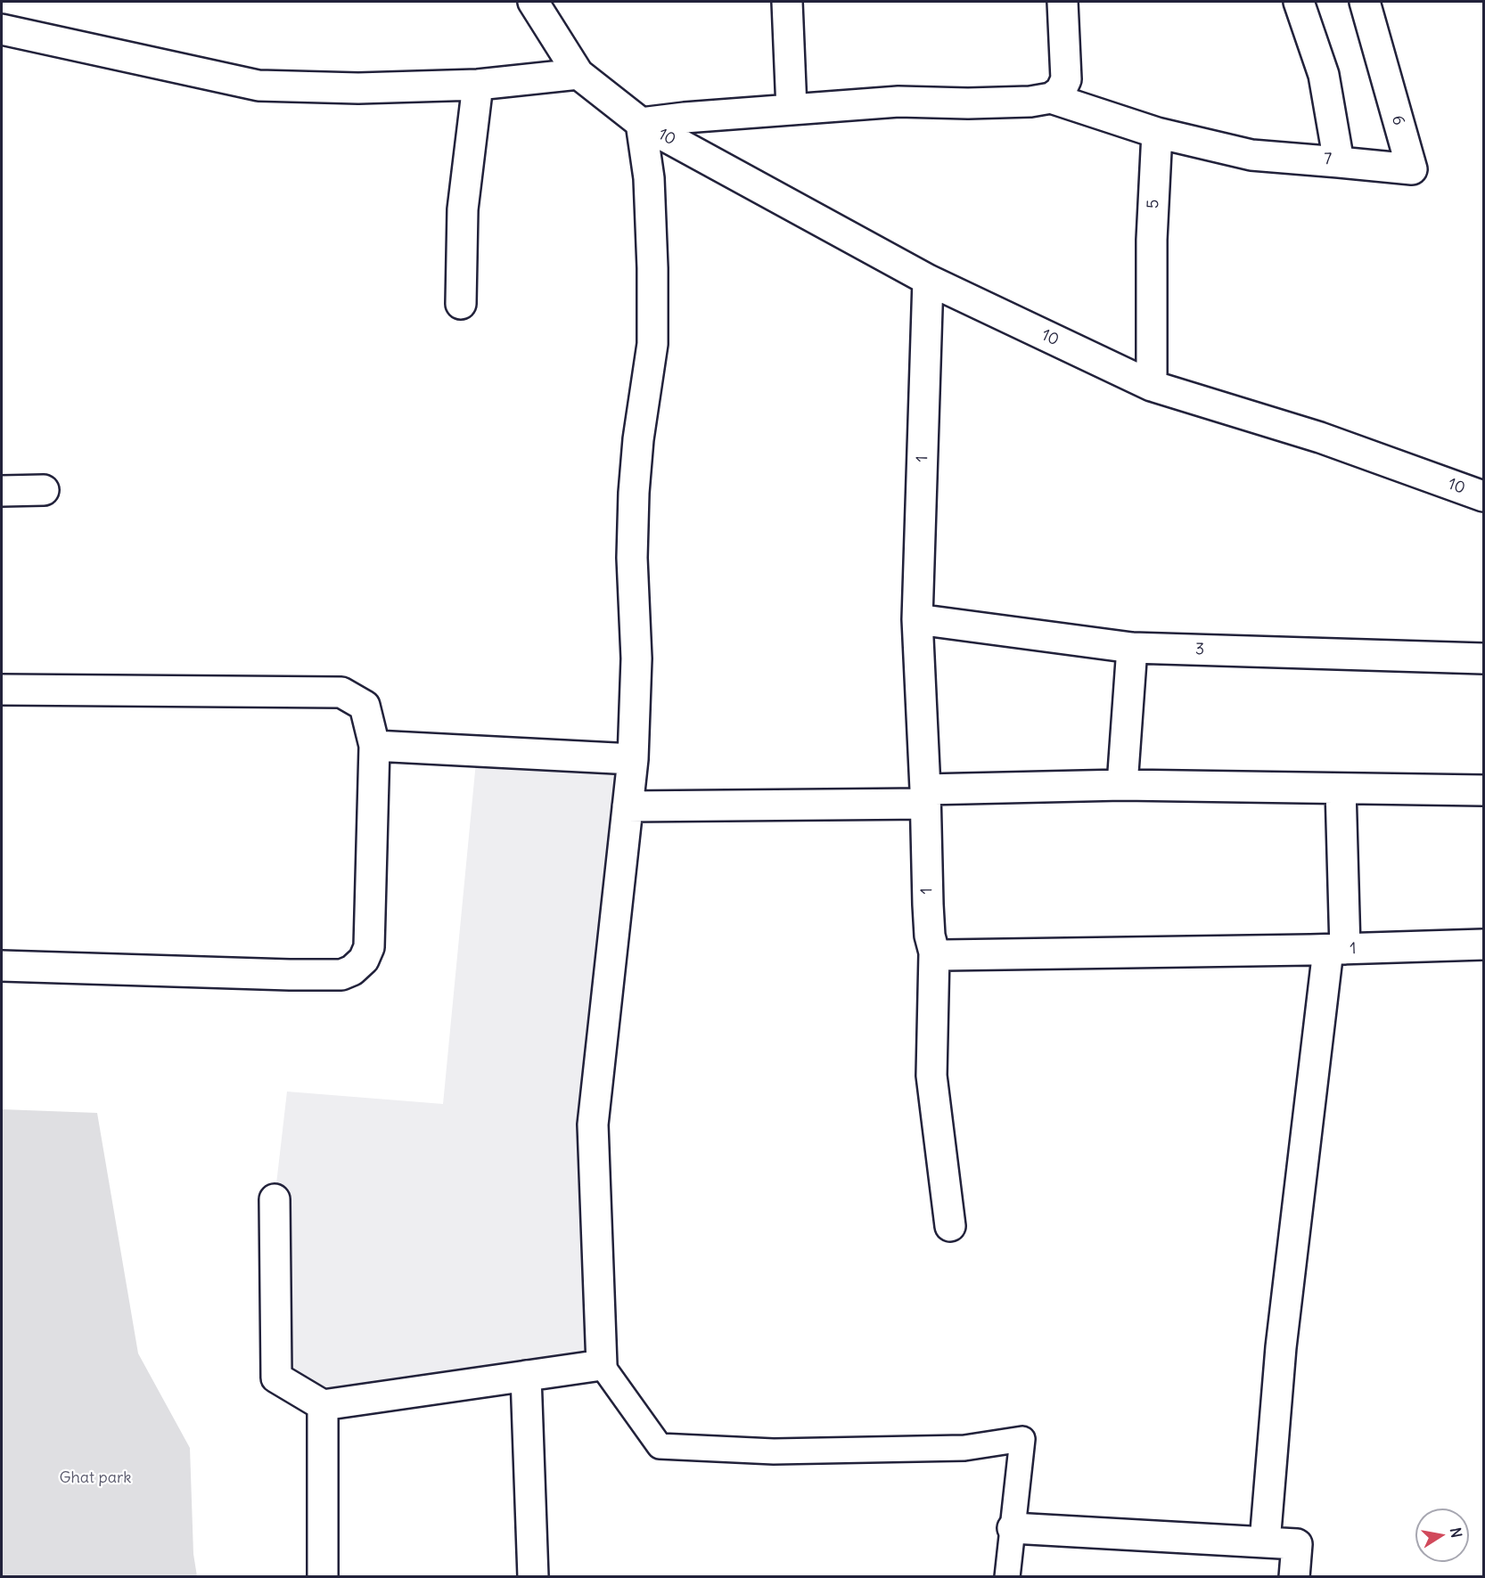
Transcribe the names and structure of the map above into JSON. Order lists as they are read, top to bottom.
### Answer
{
  "streets": {
    "street": [
      "6",
      "10",
      "7",
      "5",
      "1",
      "3"
    ]
  },
  "crossings": [
    ["6", "7"],
    ["10", "5"],
    ["10", "1"],
    ["7", "5"],
    ["1", "3"]
  ],
  "parks": ["Ghat park"],
  "north": "right"
}
